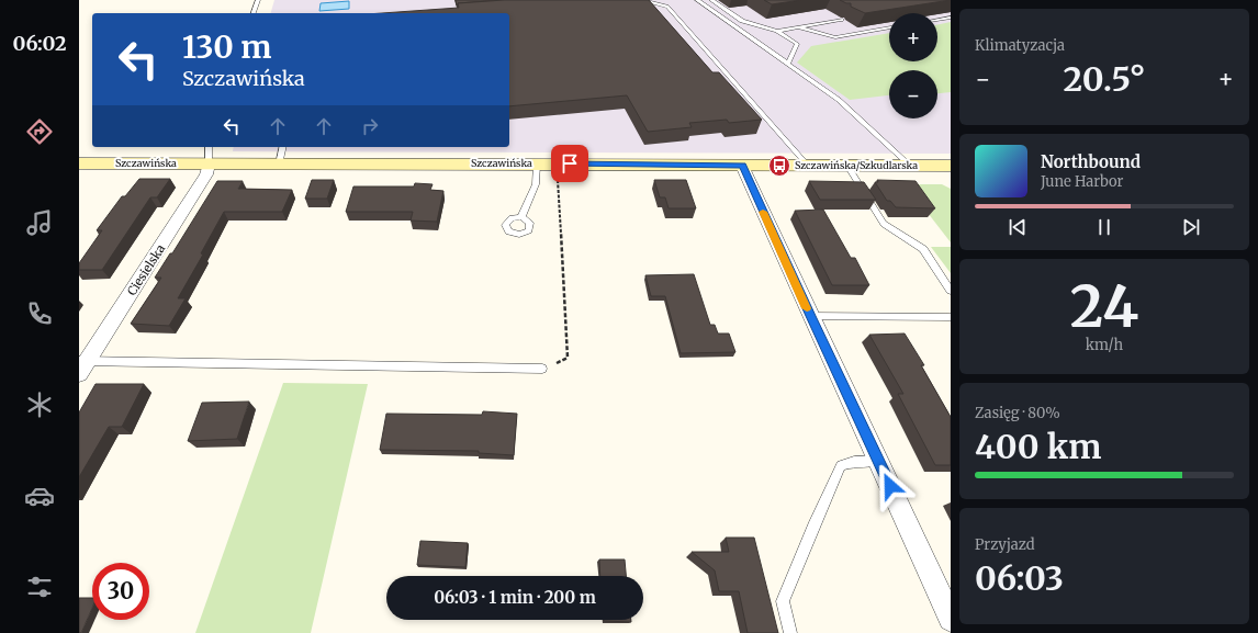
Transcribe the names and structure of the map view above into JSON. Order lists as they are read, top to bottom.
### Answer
{
  "streets": {
    "street": ["Szczawińska", "Ciesielska"]
  },
  "crossings": [
    ["Szczawińska", "Ciesielska"]
  ],
  "places": {
    "bus stop": ["Szczawińska/Szkudlarska"]
  },
  "page": {
    "tabs": "06:02",
    "tile": [
      "Klimatyzacja",
      ["24", "km/h"],
      ["Zasięg · 80%", "400 km"],
      ["Przyjazd", "06:03"]
    ],
    "map_buttons": ["+", "−"],
    "turn": ["130 m", "Szczawińska"],
    "heat": ["−", "20.5°", "+"],
    "song": ["Northbound", "June Harbor"],
    "limit": "30",
    "trip": "06:03 · 1 min · 200 m"
  }
}
